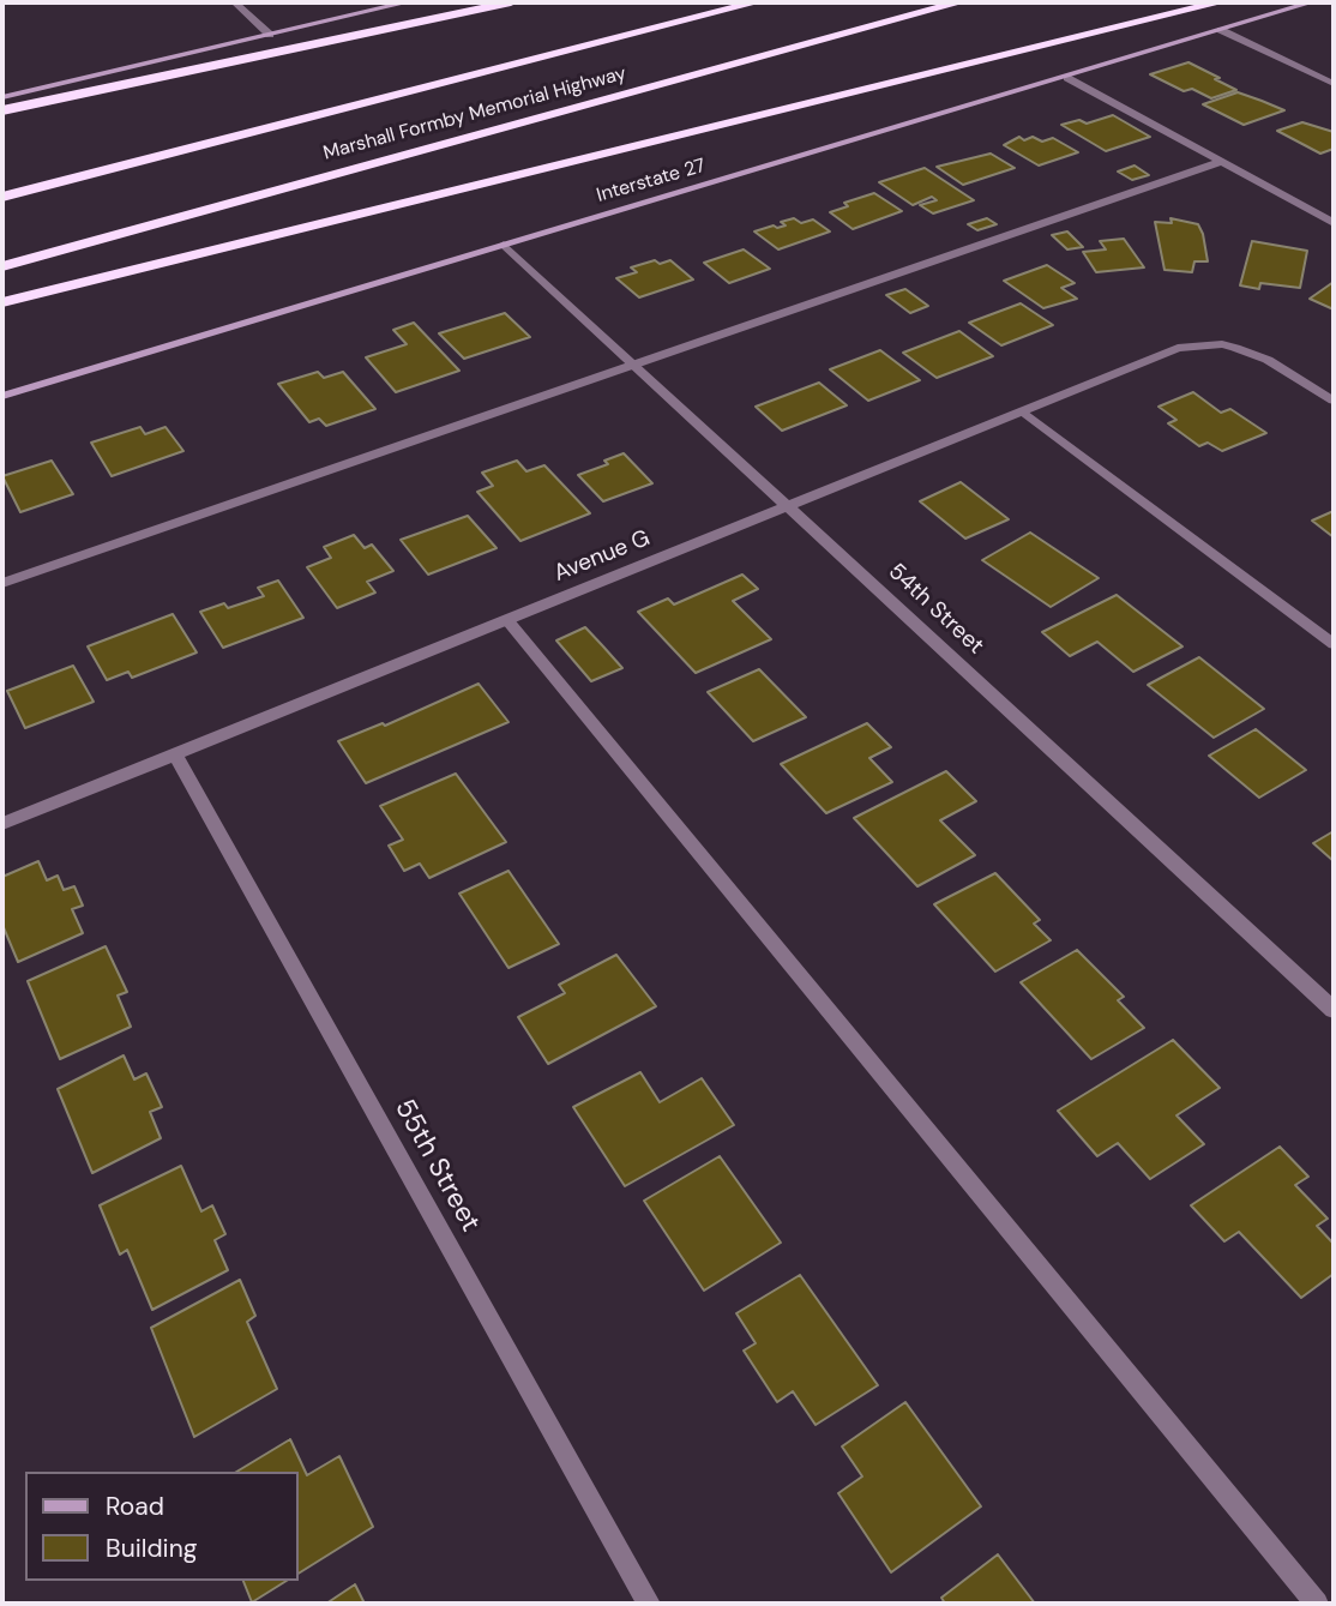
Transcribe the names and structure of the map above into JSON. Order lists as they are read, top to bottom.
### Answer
{
  "streets": {
    "highway": ["Marshall Formby Memorial Highway"],
    "main road": ["Interstate 27"],
    "street": ["Avenue G", "54th Street", "55th Street"]
  },
  "crossings": [
    ["Interstate 27", "54th Street"],
    ["Avenue G", "54th Street"],
    ["Avenue G", "55th Street"]
  ],
  "legend": ["Road", "Building"]
}
